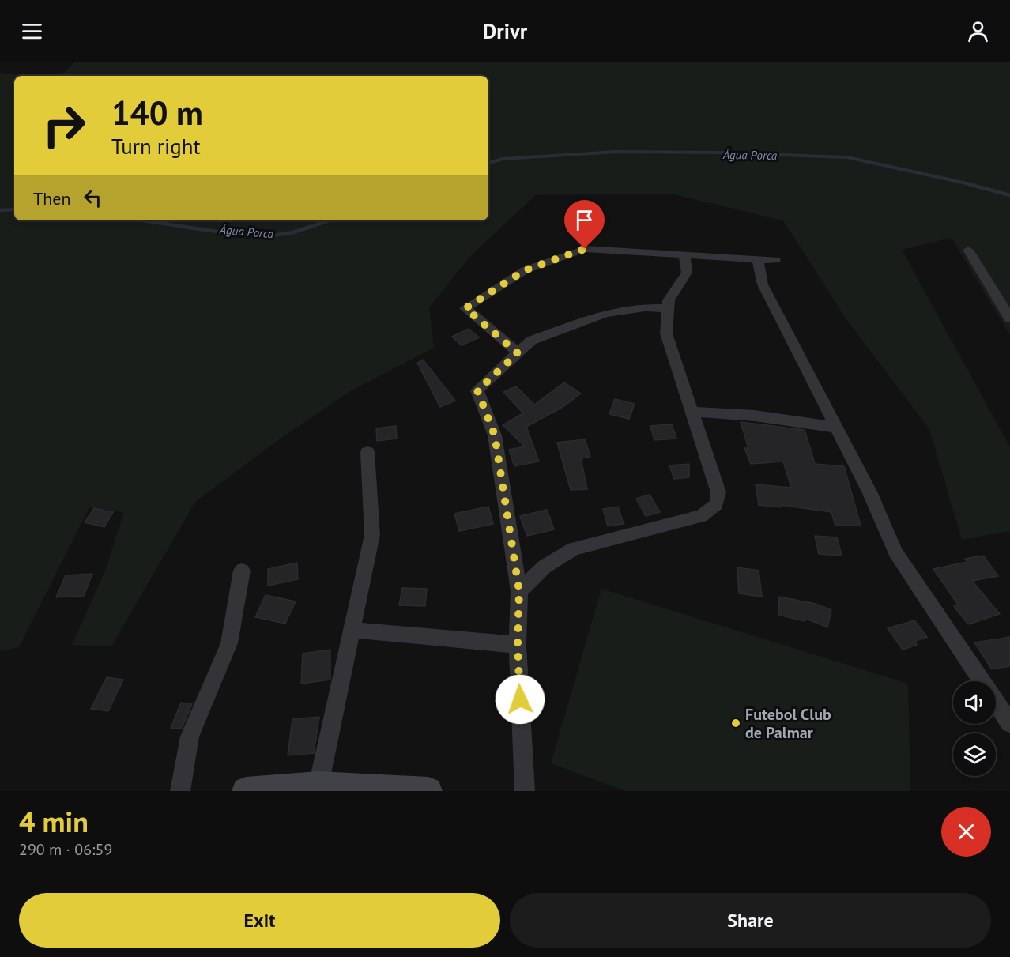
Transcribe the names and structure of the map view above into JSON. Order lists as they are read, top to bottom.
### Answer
{
  "water": ["Água Porca"],
  "places": ["Futebol Club de Palmar"],
  "page": {
    "header": "Drivr",
    "turn": ["140 m", "Turn right"],
    "then": "Then",
    "heading": ["4 min", "290 m · 06:59"],
    "buttons": ["Exit", "Share"]
  }
}
